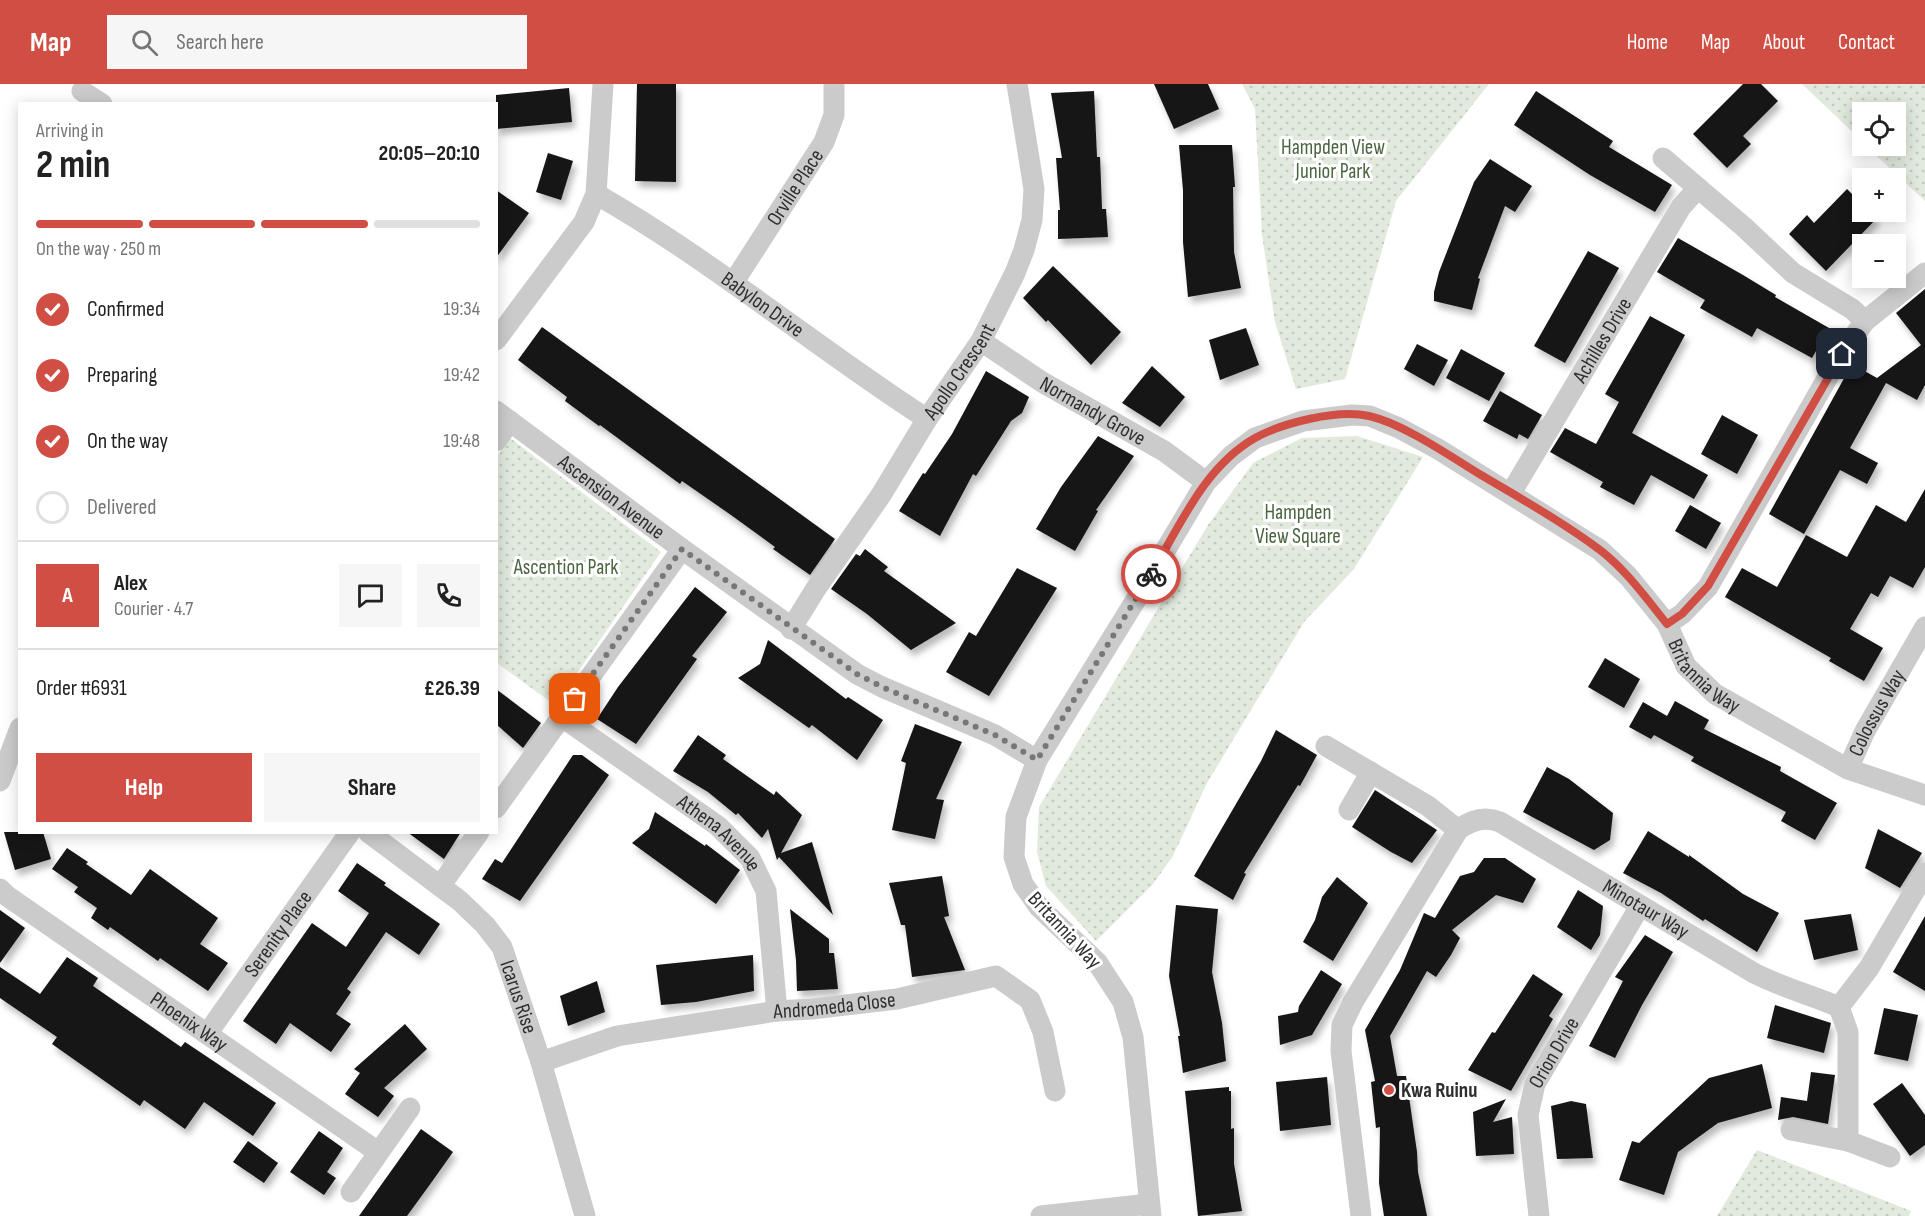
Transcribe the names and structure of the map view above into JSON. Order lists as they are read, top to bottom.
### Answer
{
  "streets": {
    "street": [
      "Orville Place",
      "Babylon Drive",
      "Achilles Drive",
      "Apollo Crescent",
      "Normandy Grove",
      "Ascension Avenue",
      "Britannia Way",
      "Colossus Way",
      "Athena Avenue",
      "Minotaur Way",
      "Serenity Place",
      "Icarus Rise",
      "Andromeda Close",
      "Phoenix Way",
      "Orion Drive"
    ]
  },
  "crossings": [
    ["Orville Place", "Babylon Drive"],
    ["Babylon Drive", "Apollo Crescent"],
    ["Achilles Drive", "Britannia Way"],
    ["Apollo Crescent", "Normandy Grove"],
    ["Apollo Crescent", "Ascension Avenue"],
    ["Normandy Grove", "Britannia Way"],
    ["Ascension Avenue", "Britannia Way"],
    ["Britannia Way", "Colossus Way"],
    ["Athena Avenue", "Andromeda Close"],
    ["Minotaur Way", "Orion Drive"],
    ["Serenity Place", "Phoenix Way"],
    ["Icarus Rise", "Andromeda Close"]
  ],
  "parks": ["Hampden View Junior Park", "Hampden View Square", "Ascention Park"],
  "places": ["Kwa Ruinu"],
  "page": {
    "header": "Map",
    "search": "Search here",
    "nav": [
      "Home",
      "Map",
      "About",
      "Contact"
    ],
    "map_buttons": ["+", "−"],
    "heading": ["2 min", "Arriving in", "20:05–20:10"],
    "panel": [
      "Alex",
      "Courier · 4.7",
      "Order #6931",
      "£26.39"
    ],
    "bar": "On the way · 250 m",
    "list": [
      ["Confirmed", "19:34"],
      ["Preparing", "19:42"],
      ["On the way", "19:48"],
      "Delivered"
    ],
    "round": "A",
    "buttons": ["Help", "Share"]
  }
}
